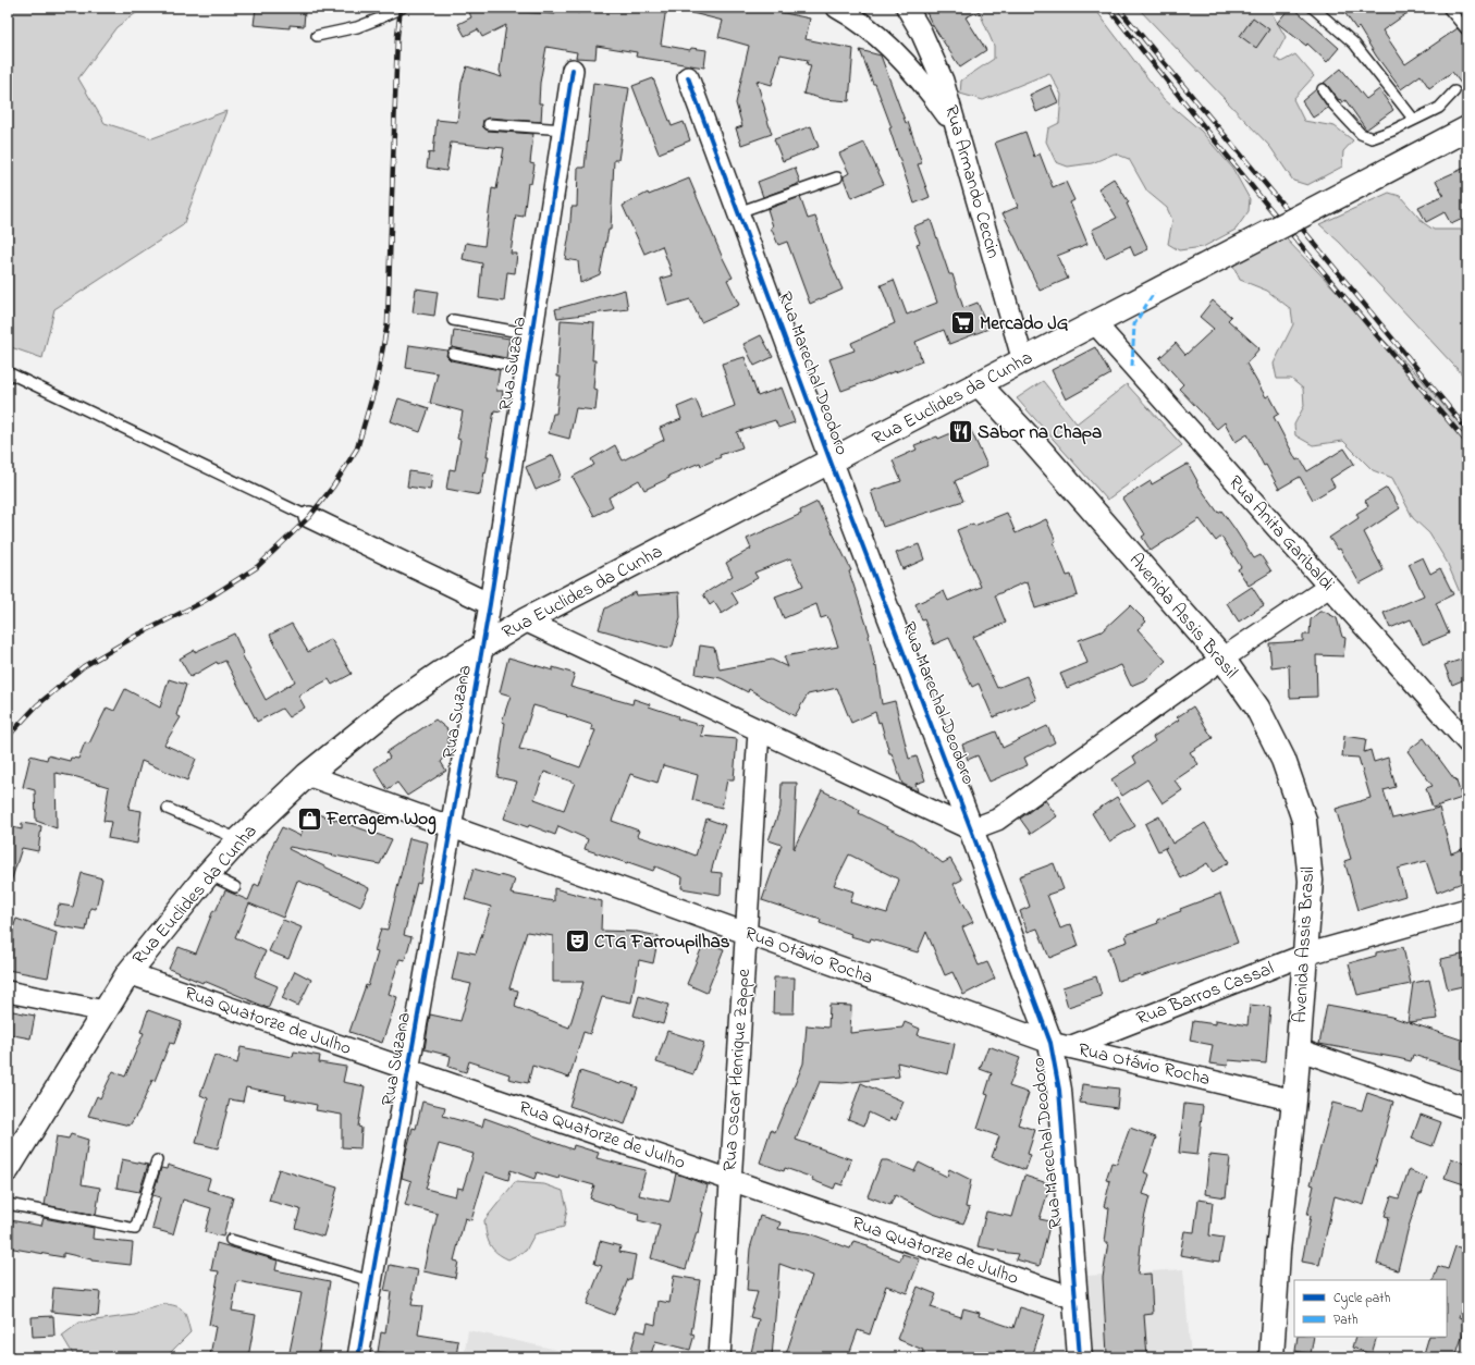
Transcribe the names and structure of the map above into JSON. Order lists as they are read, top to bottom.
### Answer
{
  "streets": {
    "street": [
      "Rua Armando Ceccin",
      "Rua Suzana",
      "Rua Marechal Deodoro",
      "Rua Euclides da Cunha",
      "Rua Anita Garibaldi",
      "Avenida Assis Brasil",
      "Rua Otávio Rocha",
      "Rua Barros Cassal",
      "Rua Quatorze de Julho",
      "Rua Oscar Henrique Zappe"
    ]
  },
  "crossings": [
    ["Rua Armando Ceccin", "Rua Euclides da Cunha"],
    ["Rua Suzana", "Rua Euclides da Cunha"],
    ["Rua Suzana", "Rua Otávio Rocha"],
    ["Rua Suzana", "Rua Quatorze de Julho"],
    ["Rua Marechal Deodoro", "Rua Euclides da Cunha"],
    ["Rua Marechal Deodoro", "Rua Otávio Rocha"],
    ["Rua Marechal Deodoro", "Rua Barros Cassal"],
    ["Rua Marechal Deodoro", "Rua Quatorze de Julho"],
    ["Rua Euclides da Cunha", "Rua Anita Garibaldi"],
    ["Rua Euclides da Cunha", "Avenida Assis Brasil"],
    ["Rua Euclides da Cunha", "Rua Otávio Rocha"],
    ["Rua Euclides da Cunha", "Rua Quatorze de Julho"],
    ["Avenida Assis Brasil", "Rua Otávio Rocha"],
    ["Avenida Assis Brasil", "Rua Barros Cassal"],
    ["Rua Otávio Rocha", "Rua Barros Cassal"],
    ["Rua Otávio Rocha", "Rua Oscar Henrique Zappe"],
    ["Rua Quatorze de Julho", "Rua Oscar Henrique Zappe"]
  ],
  "places": {
    "supermarket": ["Mercado JG"],
    "restaurant": ["Sabor na Chapa"],
    "shop": ["Ferragem Wog"],
    "theatre": ["CTG Farroupilhas"]
  },
  "legend": ["Cycle path", "Path"]
}
